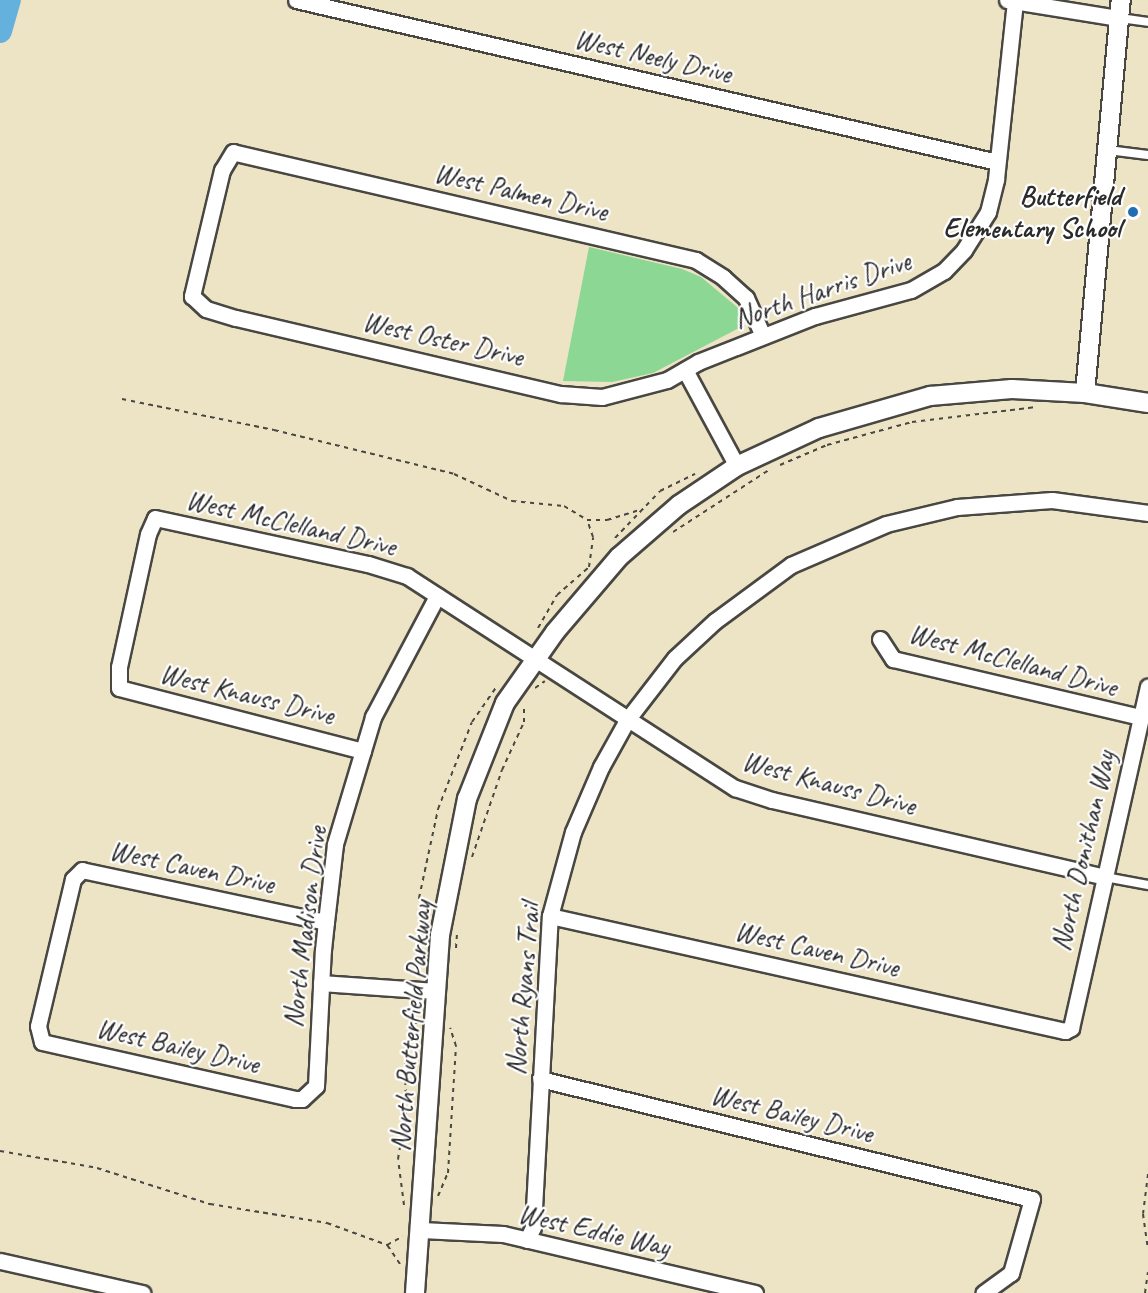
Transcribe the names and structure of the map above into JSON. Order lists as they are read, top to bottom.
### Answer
{
  "streets": {
    "street": [
      "West Neely Drive",
      "West Palmen Drive",
      "North Harris Drive",
      "West Oster Drive",
      "West McClelland Drive",
      "West Knauss Drive",
      "North Donithan Way",
      "West Caven Drive",
      "North Madison Drive",
      "North Ryans Trail",
      "North Butterfield Parkway",
      "West Bailey Drive",
      "West Eddie Way"
    ]
  },
  "crossings": [
    ["West Neely Drive", "North Harris Drive"],
    ["West Palmen Drive", "North Harris Drive"],
    ["West Palmen Drive", "West Oster Drive"],
    ["North Harris Drive", "West Oster Drive"],
    ["West McClelland Drive", "West Knauss Drive"],
    ["West McClelland Drive", "North Donithan Way"],
    ["West McClelland Drive", "North Madison Drive"],
    ["West McClelland Drive", "North Butterfield Parkway"],
    ["West Knauss Drive", "North Donithan Way"],
    ["West Knauss Drive", "North Madison Drive"],
    ["West Knauss Drive", "North Ryans Trail"],
    ["West Knauss Drive", "North Butterfield Parkway"],
    ["North Donithan Way", "West Caven Drive"],
    ["West Caven Drive", "North Madison Drive"],
    ["West Caven Drive", "North Ryans Trail"],
    ["West Caven Drive", "West Bailey Drive"],
    ["North Madison Drive", "West Bailey Drive"],
    ["North Ryans Trail", "West Bailey Drive"],
    ["North Ryans Trail", "West Eddie Way"],
    ["North Butterfield Parkway", "West Eddie Way"]
  ],
  "places": ["Butterfield Elementary School"]
}
